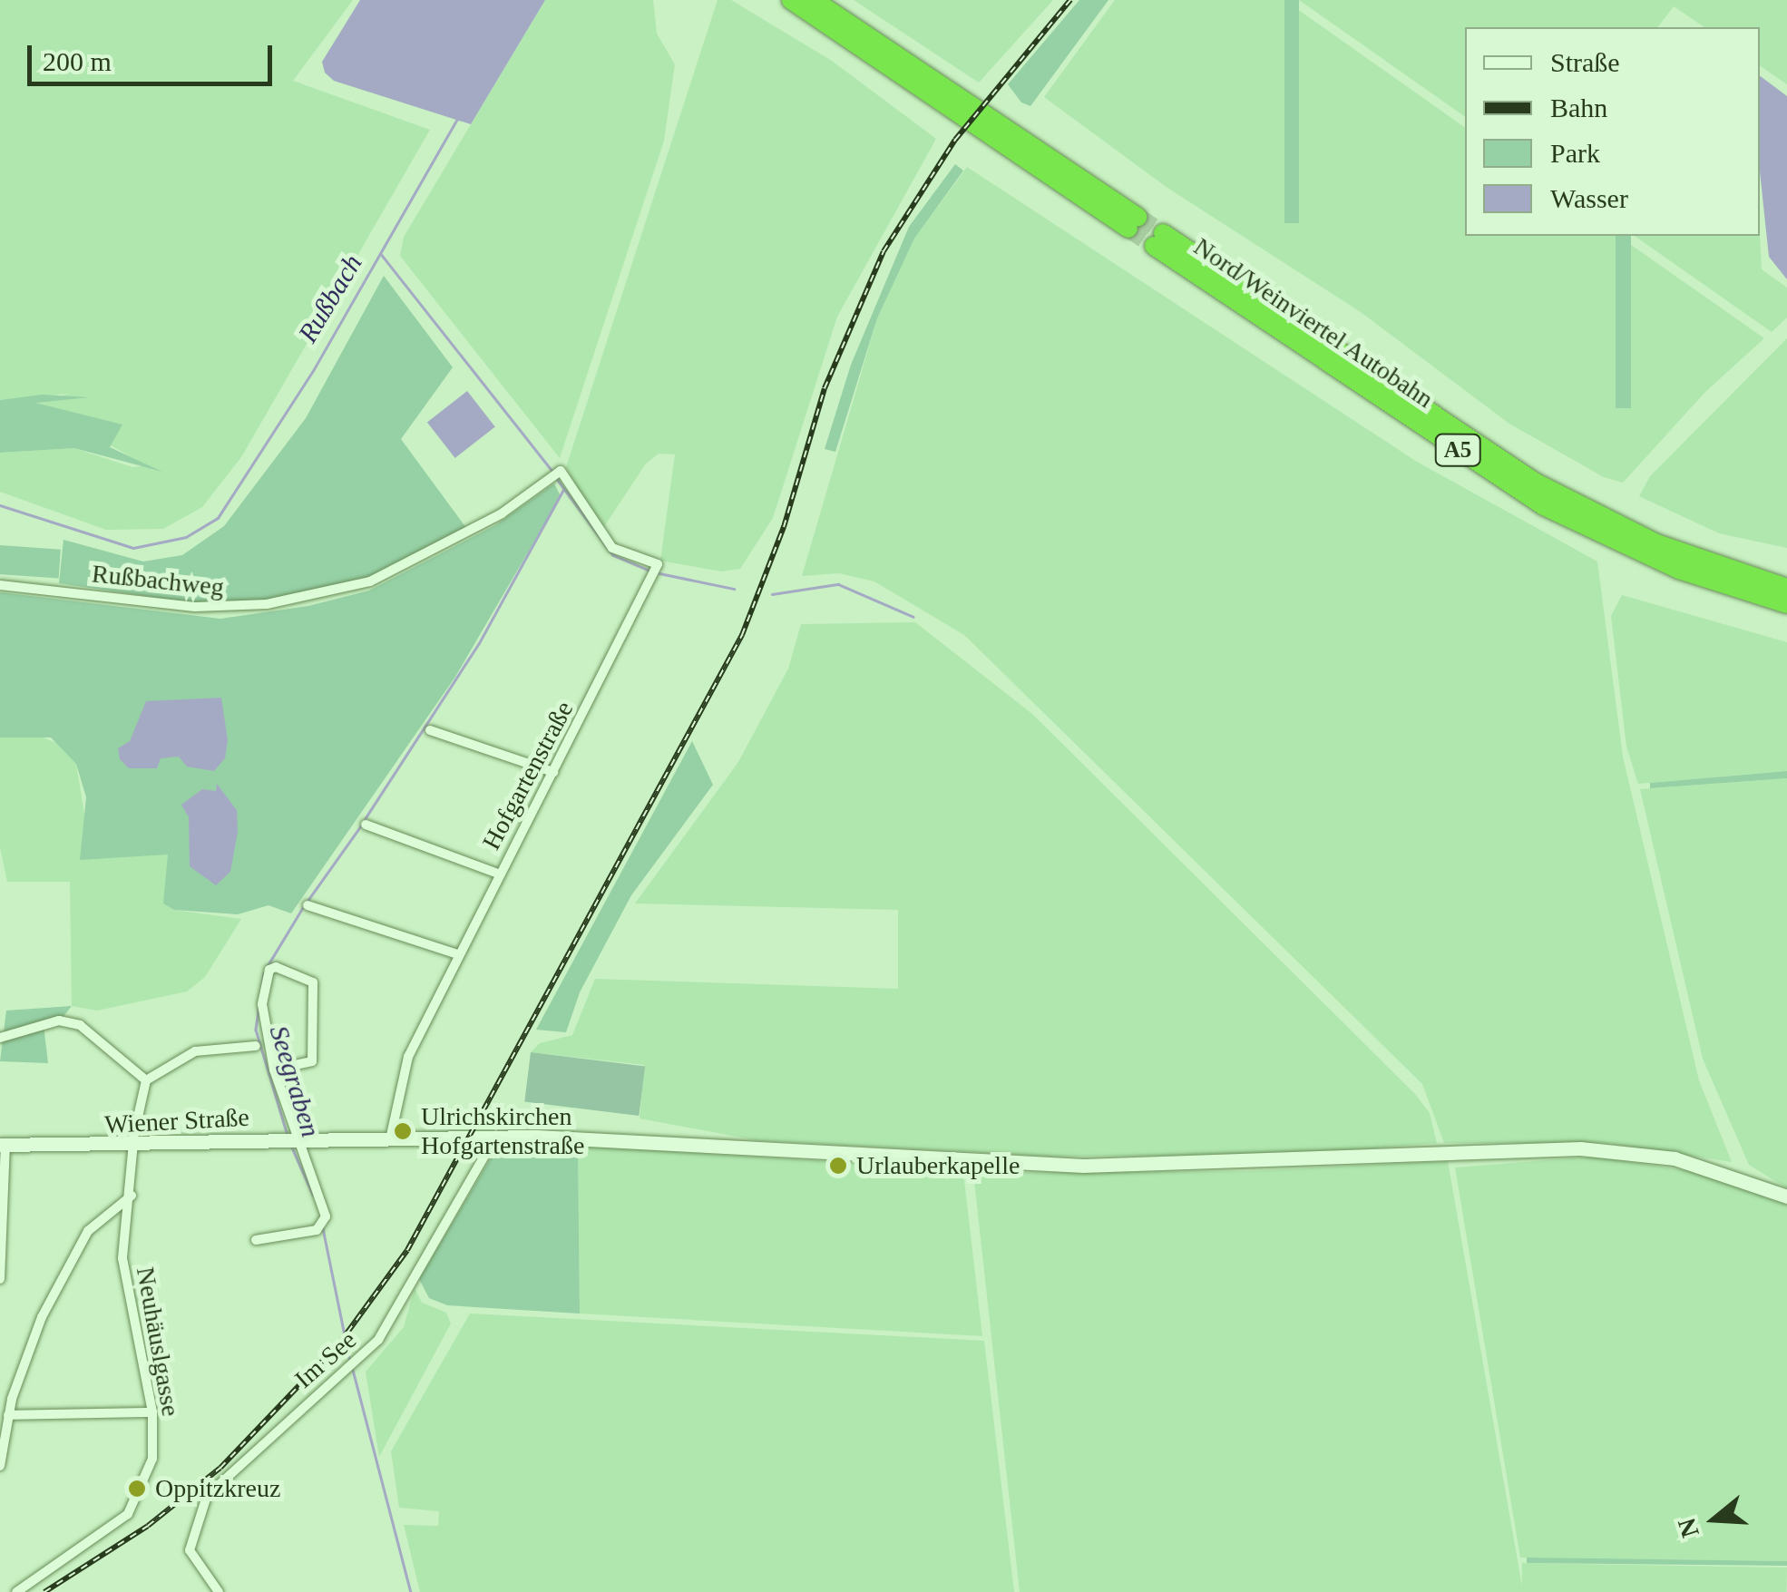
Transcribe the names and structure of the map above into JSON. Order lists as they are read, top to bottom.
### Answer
{
  "streets": {
    "highway": ["Nord/Weinviertel Autobahn", "A5"],
    "street": [
      "Rußbachweg",
      "Hofgartenstraße",
      "Wiener Straße",
      "Neuhäuslgasse",
      "Im See"
    ]
  },
  "crossings": [
    ["Rußbachweg", "Hofgartenstraße"],
    ["Hofgartenstraße", "Wiener Straße"],
    ["Wiener Straße", "Neuhäuslgasse"],
    ["Wiener Straße", "Im See"]
  ],
  "water": ["Rußbach", "Seegraben"],
  "places": ["Ulrichskirchen Hofgartenstraße", "Urlauberkapelle", "Oppitzkreuz"],
  "legend": [
    "Straße",
    "Bahn",
    "Park",
    "Wasser"
  ],
  "scale_bar": "200 m",
  "north": "left"
}
